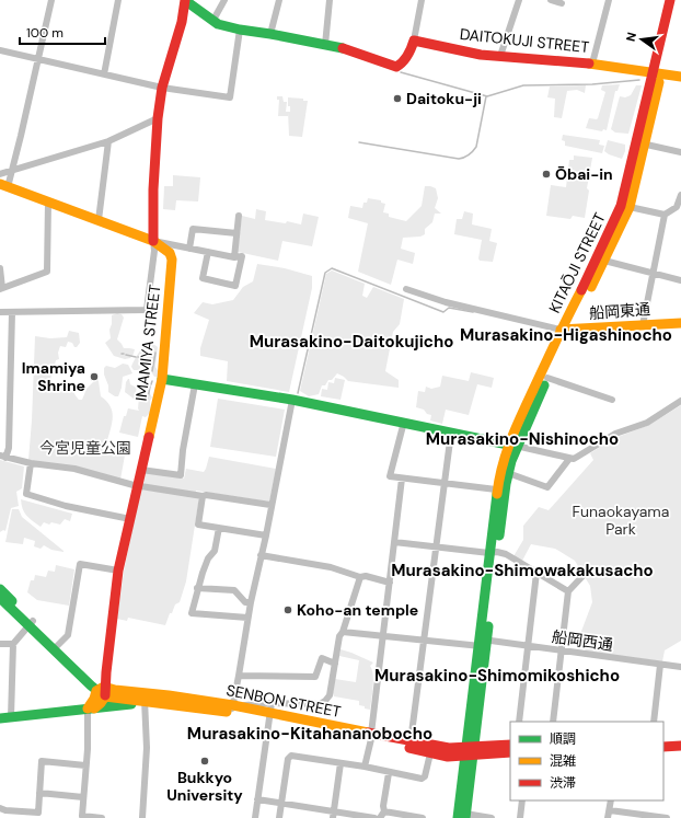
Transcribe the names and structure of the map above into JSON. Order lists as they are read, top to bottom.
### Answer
{
  "streets": {
    "main road": [
      "DAITOKUJI STREET",
      "KITAŌJI STREET",
      "船岡東通",
      "IMAMIYA STREET",
      "SENBON STREET"
    ],
    "street": ["船岡西通"]
  },
  "crossings": [
    ["DAITOKUJI STREET", "KITAŌJI STREET"],
    ["KITAŌJI STREET", "船岡東通"],
    ["KITAŌJI STREET", "船岡西通"],
    ["KITAŌJI STREET", "SENBON STREET"],
    ["IMAMIYA STREET", "SENBON STREET"]
  ],
  "districts": [
    "Murasakino-Higashinocho",
    "Murasakino-Daitokujicho",
    "Murasakino-Nishinocho",
    "Murasakino-Shimowakakusacho",
    "Murasakino-Shimomikoshicho",
    "Murasakino-Kitahananobocho"
  ],
  "parks": ["今宮児童公園", "Funaokayama Park"],
  "places": [
    "Daitoku-ji",
    "Ōbai-in",
    "Imamiya Shrine",
    "Koho-an temple",
    "Bukkyo University"
  ],
  "legend": ["順調", "混雑", "渋滞"],
  "scale_bar": "100 m",
  "north": "left"
}
